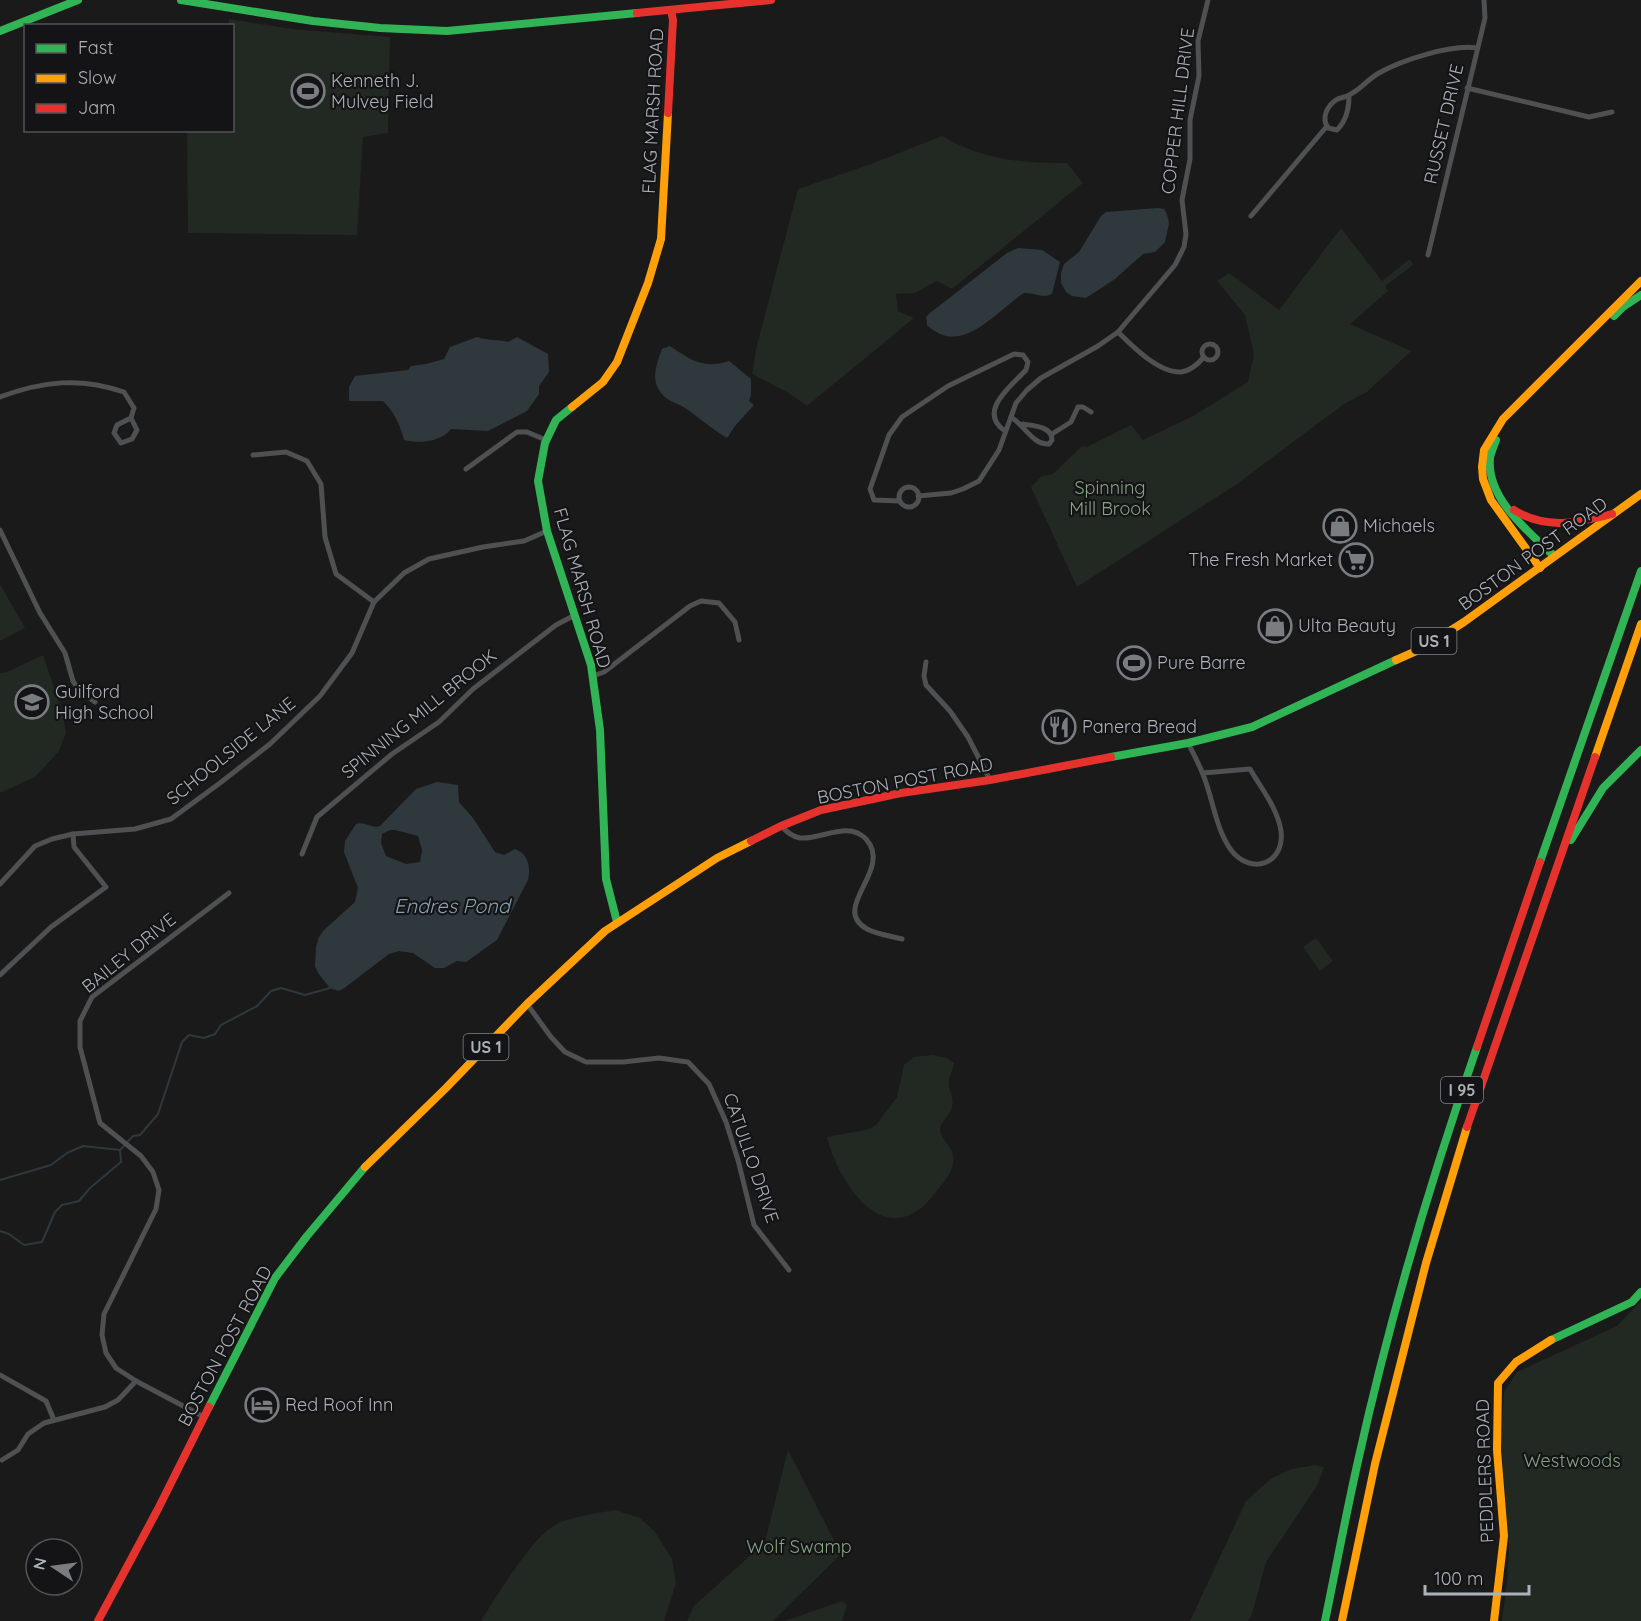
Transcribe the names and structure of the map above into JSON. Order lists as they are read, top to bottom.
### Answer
{
  "streets": {
    "main road": [
      "FLAG MARSH ROAD",
      "BOSTON POST ROAD",
      "US 1",
      "I 95",
      "PEDDLERS ROAD"
    ],
    "street": [
      "COPPER HILL DRIVE",
      "RUSSET DRIVE",
      "SPINNING MILL BROOK",
      "SCHOOLSIDE LANE",
      "BAILEY DRIVE",
      "CATULLO DRIVE"
    ]
  },
  "crossings": [
    ["FLAG MARSH ROAD", "BOSTON POST ROAD"],
    ["FLAG MARSH ROAD", "SPINNING MILL BROOK"],
    ["FLAG MARSH ROAD", "SCHOOLSIDE LANE"],
    ["BOSTON POST ROAD", "CATULLO DRIVE"]
  ],
  "water": ["Endres Pond"],
  "parks": ["Spinning Mill Brook", "Westwoods", "Wolf Swamp"],
  "places": {
    "sports": ["Kenneth J. Mulvey Field", "Pure Barre"],
    "shop": ["Michaels", "Ulta Beauty"],
    "supermarket": ["The Fresh Market"],
    "school or university": ["Guilford High School"],
    "restaurant": ["Panera Bread"],
    "hotel": ["Red Roof Inn"]
  },
  "legend": ["Fast", "Slow", "Jam"],
  "scale_bar": "100 m",
  "north": "left"
}
